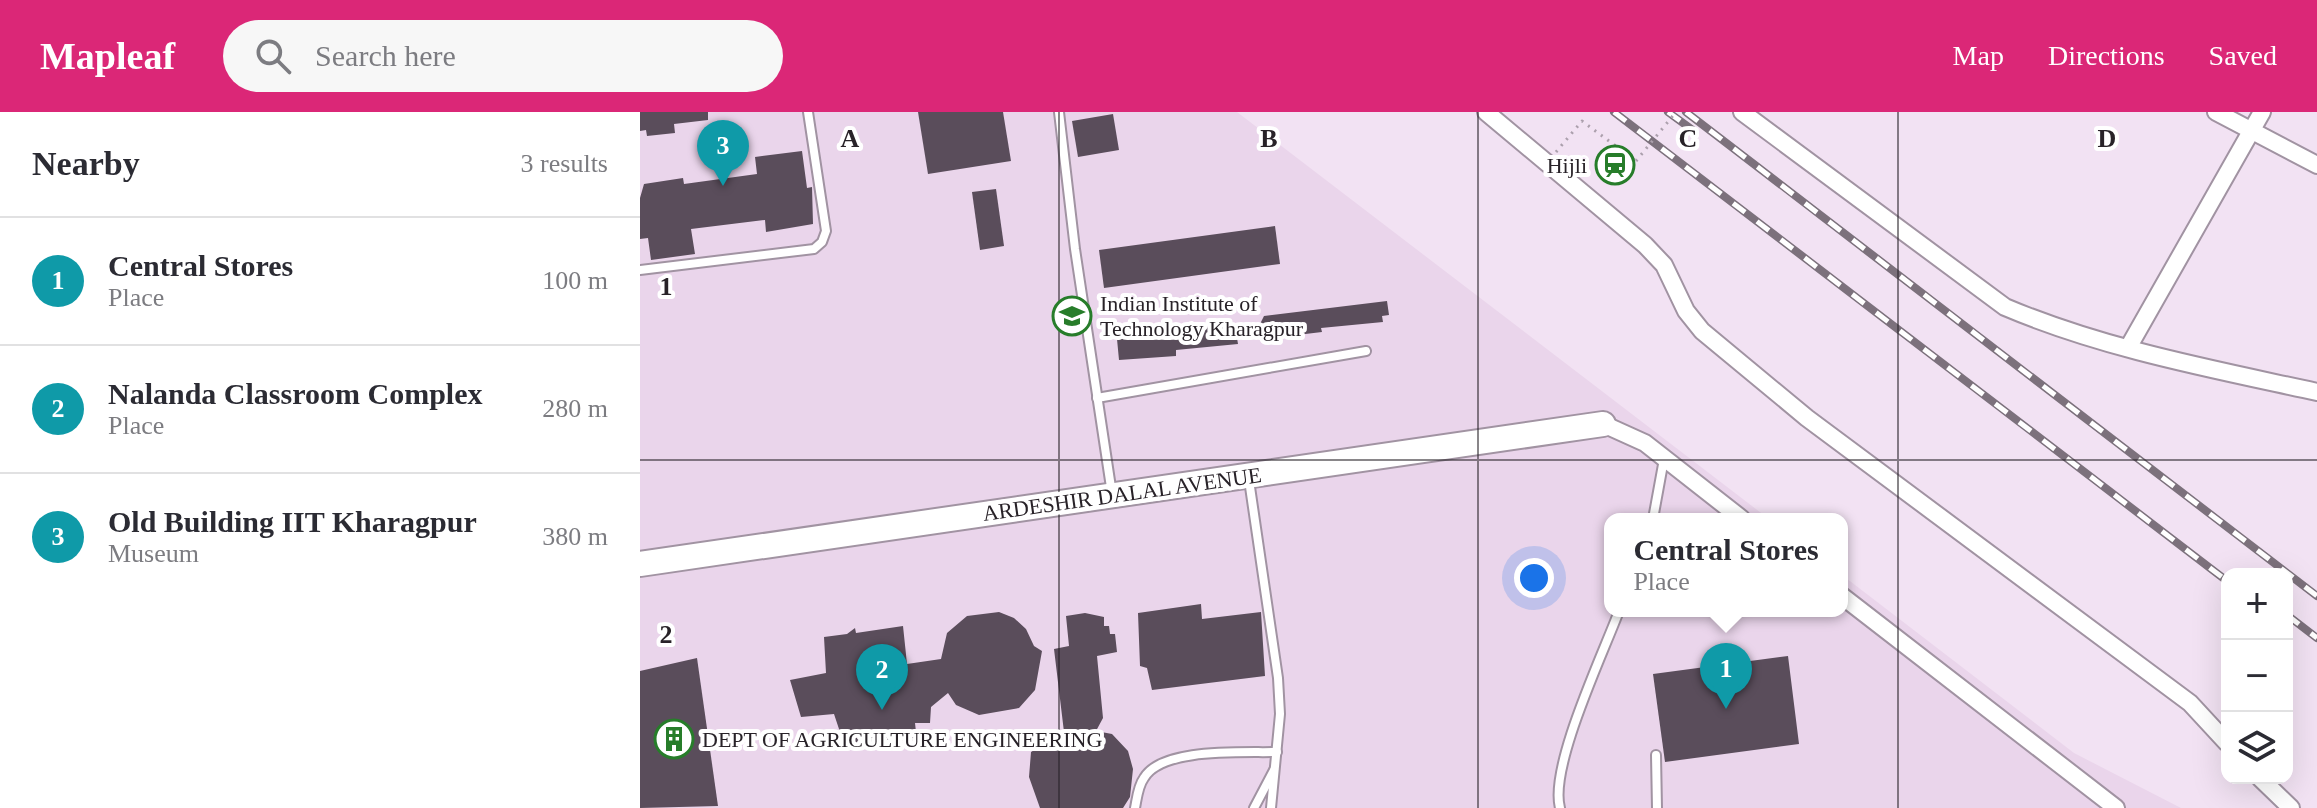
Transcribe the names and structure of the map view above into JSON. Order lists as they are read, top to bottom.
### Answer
{
  "streets": {
    "street": ["ARDESHIR DALAL AVENUE"]
  },
  "places": {
    "station": ["Hijli"],
    "school or university": ["Indian Institute of Technology Kharagpur"],
    "building": ["DEPT OF AGRICULTURE ENGINEERING"]
  },
  "page": {
    "header": "Mapleaf",
    "search": "Search here",
    "nav": ["Map", "Directions", "Saved"],
    "heading": ["Nearby", "3 results"],
    "pins": ["3", "1", "2"],
    "list": [
      {
        "mark": "1",
        "name": "Central Stores",
        "note": "Place",
        "value": "100 m"
      },
      {
        "mark": "2",
        "name": "Nalanda Classroom Complex",
        "note": "Place",
        "value": "280 m"
      },
      {
        "mark": "3",
        "name": "Old Building IIT Kharagpur",
        "note": "Museum",
        "value": "380 m"
      }
    ],
    "popup": ["Central Stores", "Place"],
    "map_buttons": ["+", "−"]
  },
  "grid": {
    "columns": [
      "A",
      "B",
      "C",
      "D"
    ],
    "rows": ["1", "2"]
  }
}
